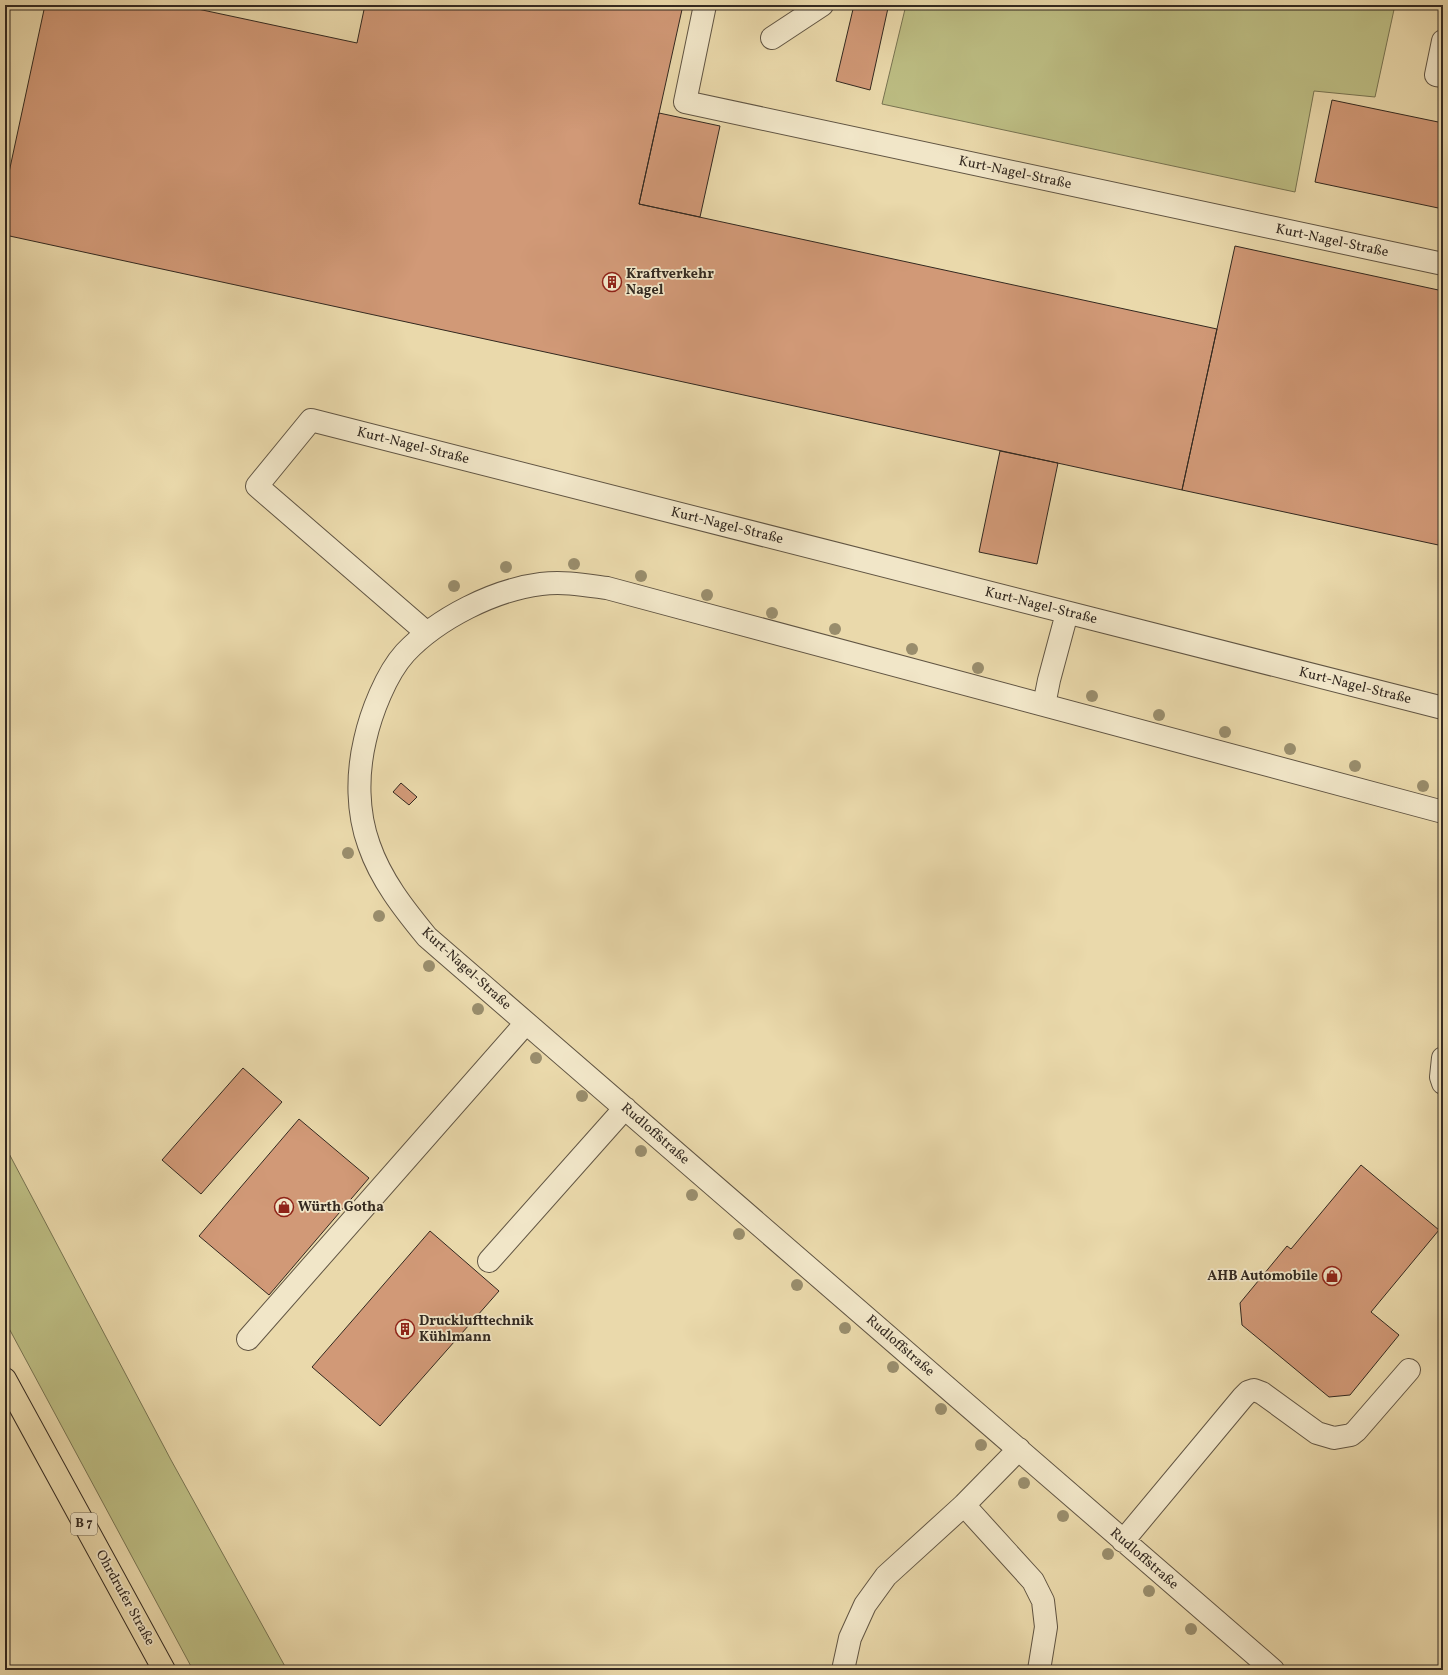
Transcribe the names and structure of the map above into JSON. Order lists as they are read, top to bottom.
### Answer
{
  "streets": {
    "main road": ["B 7", "Ohrdrufer Straße"],
    "street": ["Kurt-Nagel-Straße", "Rudloffstraße"]
  },
  "crossings": [
    ["Kurt-Nagel-Straße", "Rudloffstraße"]
  ],
  "places": {
    "building": ["Kraftverkehr Nagel", "Drucklufttechnik Kühlmann"],
    "shop": ["Würth Gotha", "AHB Automobile"]
  }
}
